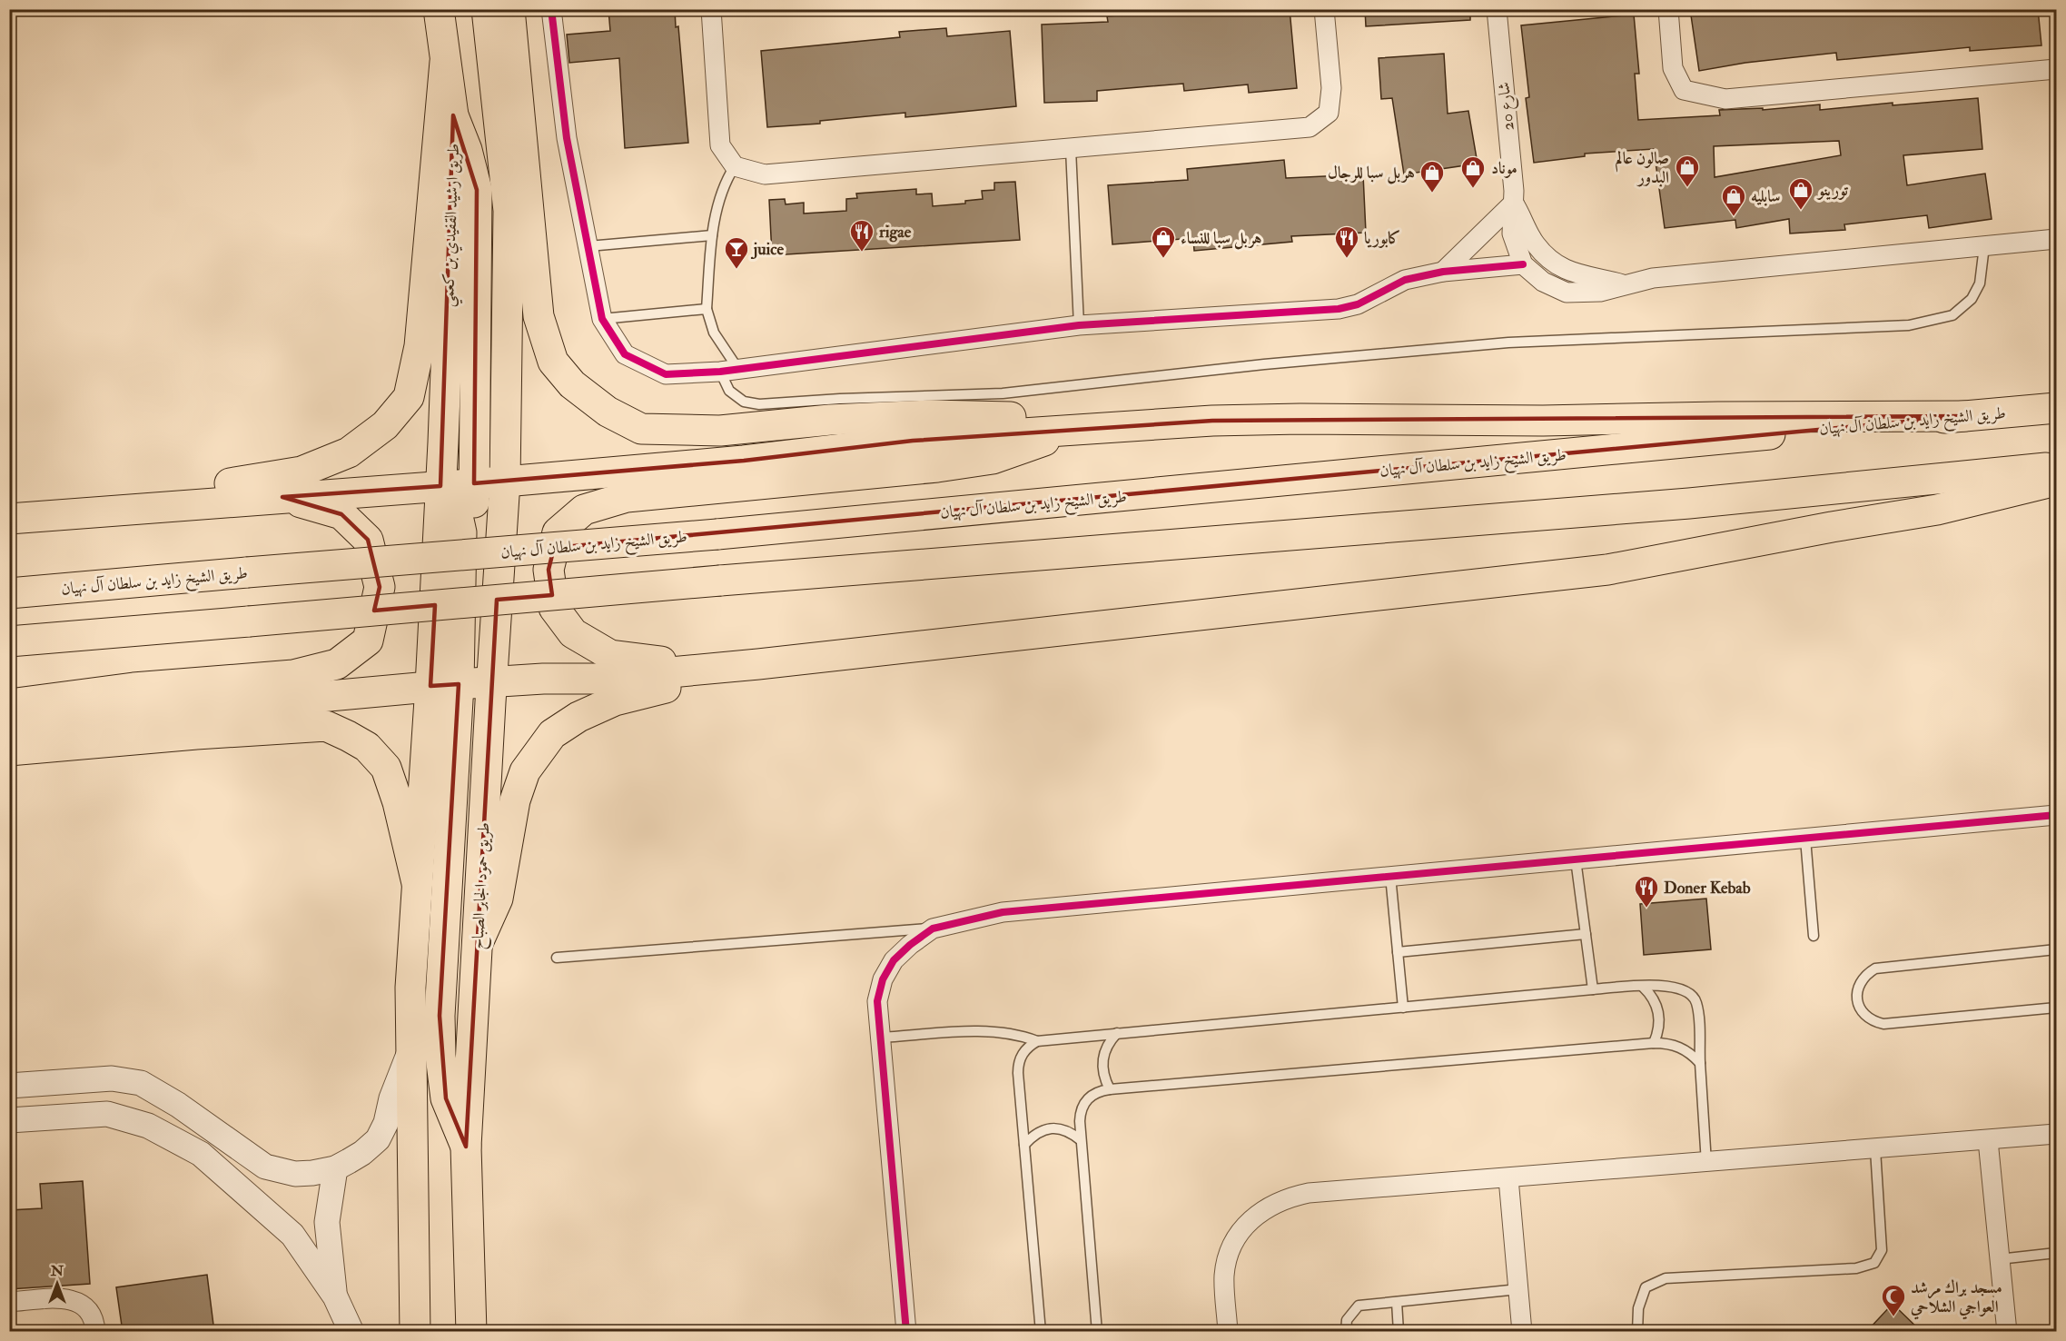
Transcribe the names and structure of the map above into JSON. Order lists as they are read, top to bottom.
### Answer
{
  "streets": {
    "main road": ["طريق ارشيد القفيدي بن كعمي", "طريق الشيخ زايد بن سلطان آل نهيان", "طريق حمود الجابر الصباح"],
    "street": ["شارع 20"]
  },
  "places": {
    "shop": [
      "صالون عالم البدور",
      "موناد",
      "هربل سبا للرجال",
      "تورينو",
      "سابليه",
      "هربل سبا للنساء"
    ],
    "restaurant": ["rigae", "كابوريا", "Doner Kebab"],
    "bar": ["juice"],
    "mosque": ["مسجد براك مرشد العواجي الشلاحي"]
  },
  "north": "top"
}
